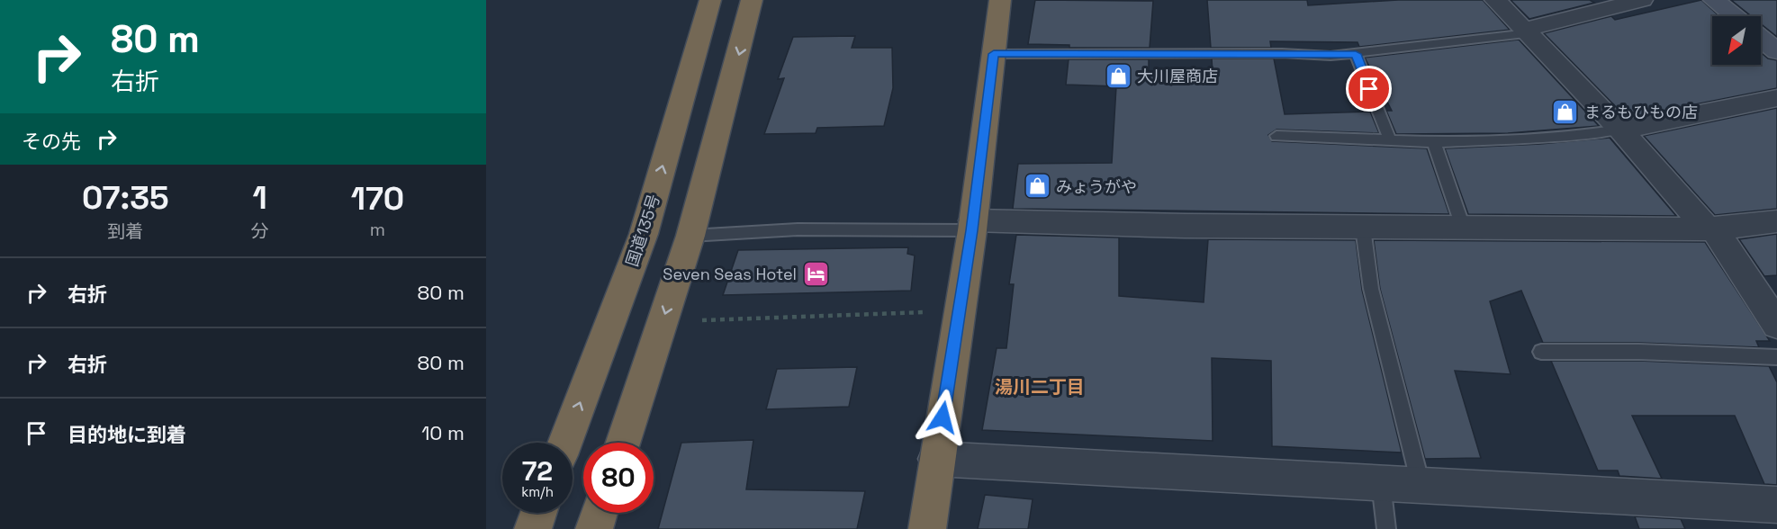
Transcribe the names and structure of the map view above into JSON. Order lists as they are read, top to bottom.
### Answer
{
  "streets": {
    "highway": ["国道135号"]
  },
  "districts": ["湯川二丁目"],
  "places": {
    "shop": ["大川屋商店", "まるもひもの店", "みょうがや"],
    "hotel": ["Seven Seas Hotel"]
  },
  "north": "bottom left",
  "page": {
    "turn": ["80 m", "右折"],
    "then": "その先",
    "eta": [
      "07:35",
      "到着",
      "1",
      "分",
      "170",
      "m"
    ],
    "list": [
      {
        "name": "右折",
        "value": "80 m"
      },
      {
        "name": "右折",
        "value": "80 m"
      },
      {
        "name": "目的地に到着",
        "value": "10 m"
      }
    ],
    "speed": "72 km/h",
    "limit": "80"
  }
}
